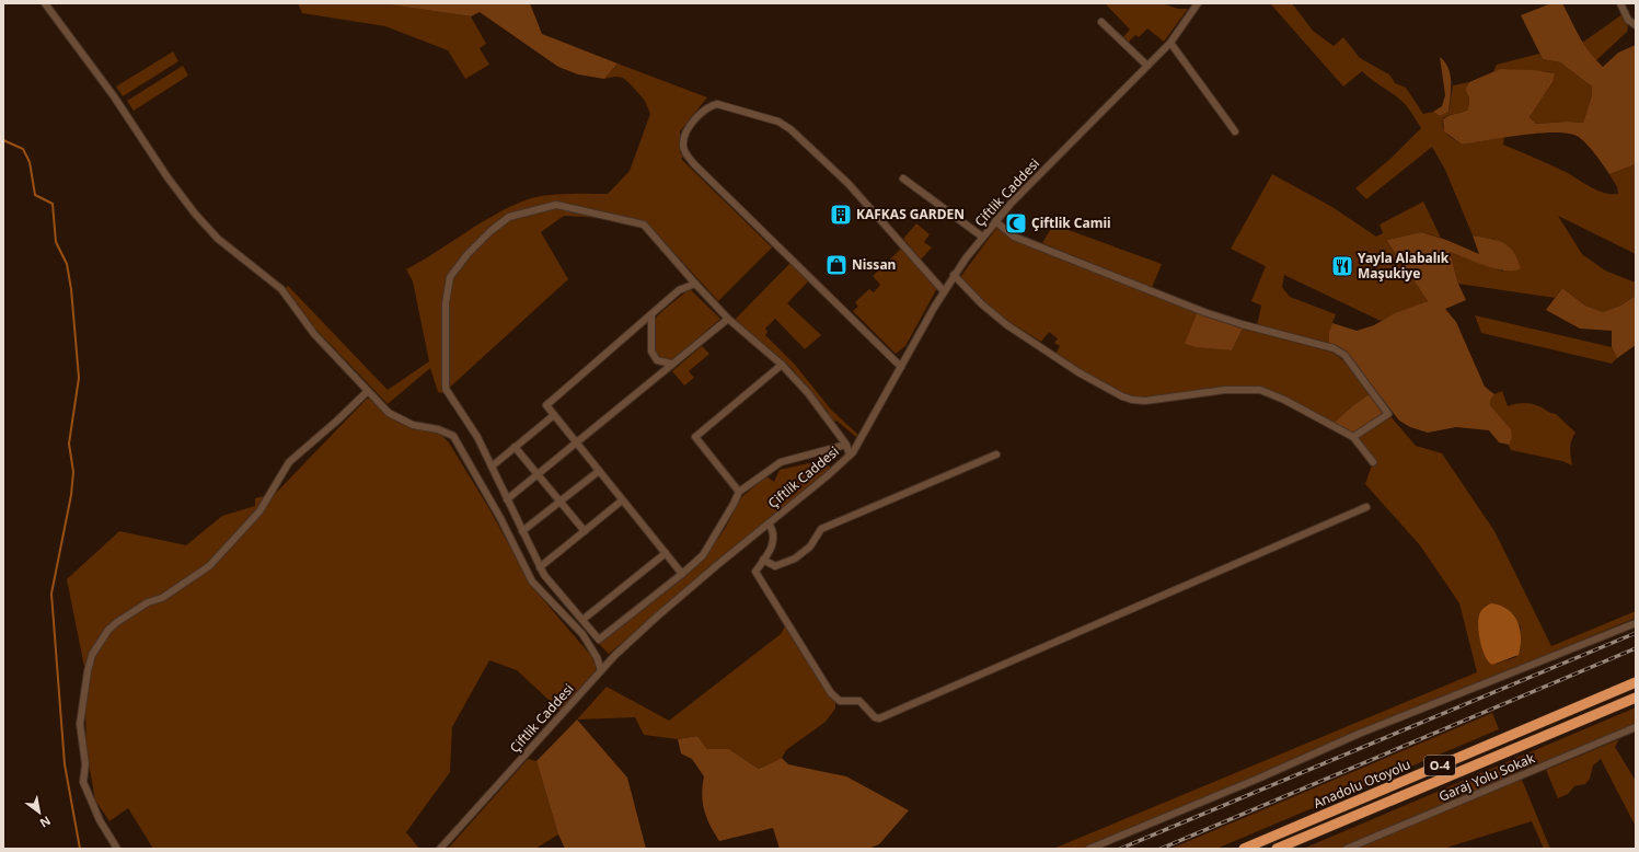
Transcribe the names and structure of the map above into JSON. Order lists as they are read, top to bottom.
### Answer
{
  "streets": {
    "highway": ["O-4", "Anadolu Otoyolu"],
    "street": ["Çiftlik Caddesi", "Garaj Yolu Sokak"]
  },
  "places": {
    "building": ["KAFKAS GARDEN"],
    "mosque": ["Çiftlik Camii"],
    "shop": ["Nissan"],
    "restaurant": ["Yayla Alabalık Maşukiye"]
  },
  "north": "bottom right"
}
